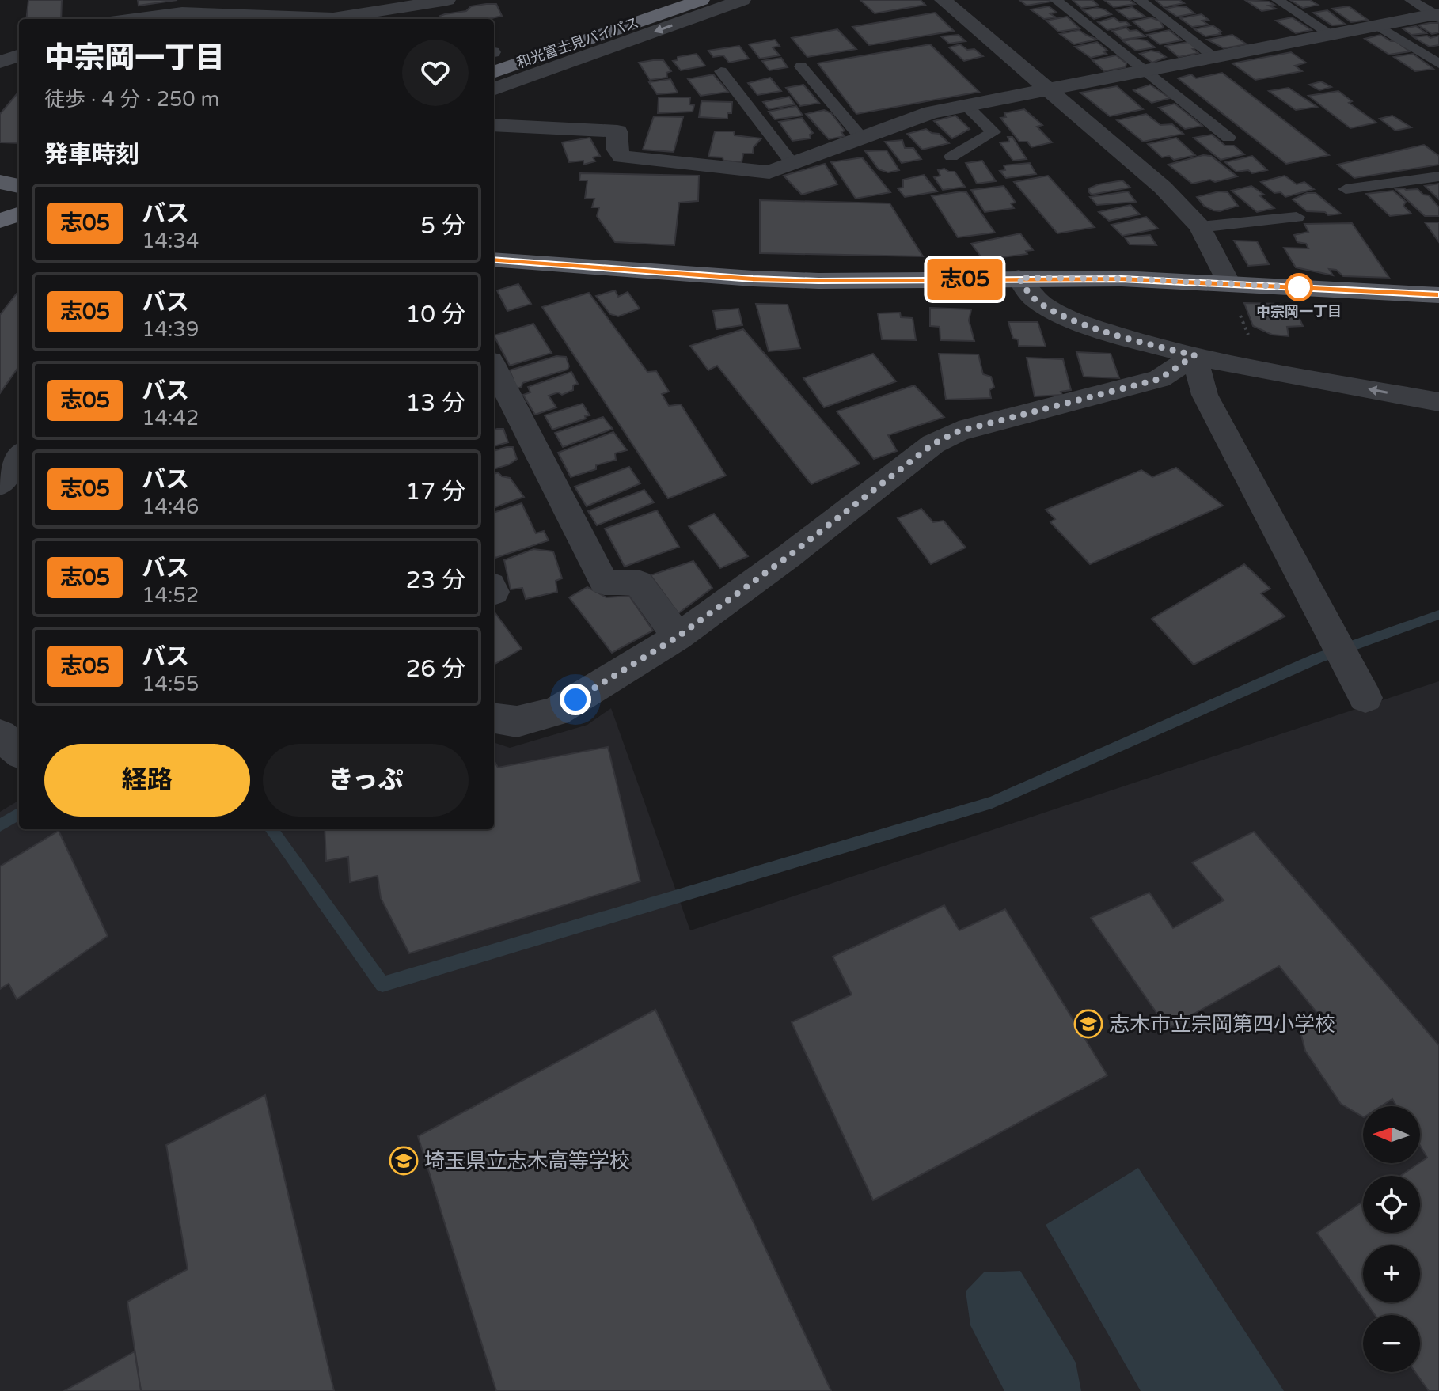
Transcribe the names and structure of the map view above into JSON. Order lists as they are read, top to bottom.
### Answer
{
  "streets": {
    "highway": ["和光富士見バイパス"]
  },
  "places": {
    "other": ["中宗岡一丁目"],
    "school or university": ["志木市立宗岡第四小学校", "埼玉県立志木高等学校"]
  },
  "lines": ["bus line 志05"],
  "north": "left",
  "page": {
    "on_map": "志05",
    "heading": [
      ["中宗岡一丁目", "徒歩 · 4 分 · 250 m"],
      "発車時刻"
    ],
    "list": [
      {
        "mark": "志05",
        "name": "バス",
        "note": "14:34",
        "value": "5 分"
      },
      {
        "mark": "志05",
        "name": "バス",
        "note": "14:39",
        "value": "10 分"
      },
      {
        "mark": "志05",
        "name": "バス",
        "note": "14:42",
        "value": "13 分"
      },
      {
        "mark": "志05",
        "name": "バス",
        "note": "14:46",
        "value": "17 分"
      },
      {
        "mark": "志05",
        "name": "バス",
        "note": "14:52",
        "value": "23 分"
      },
      {
        "mark": "志05",
        "name": "バス",
        "note": "14:55",
        "value": "26 分"
      }
    ],
    "buttons": ["経路", "きっぷ"],
    "map_buttons": ["+", "−"]
  }
}
